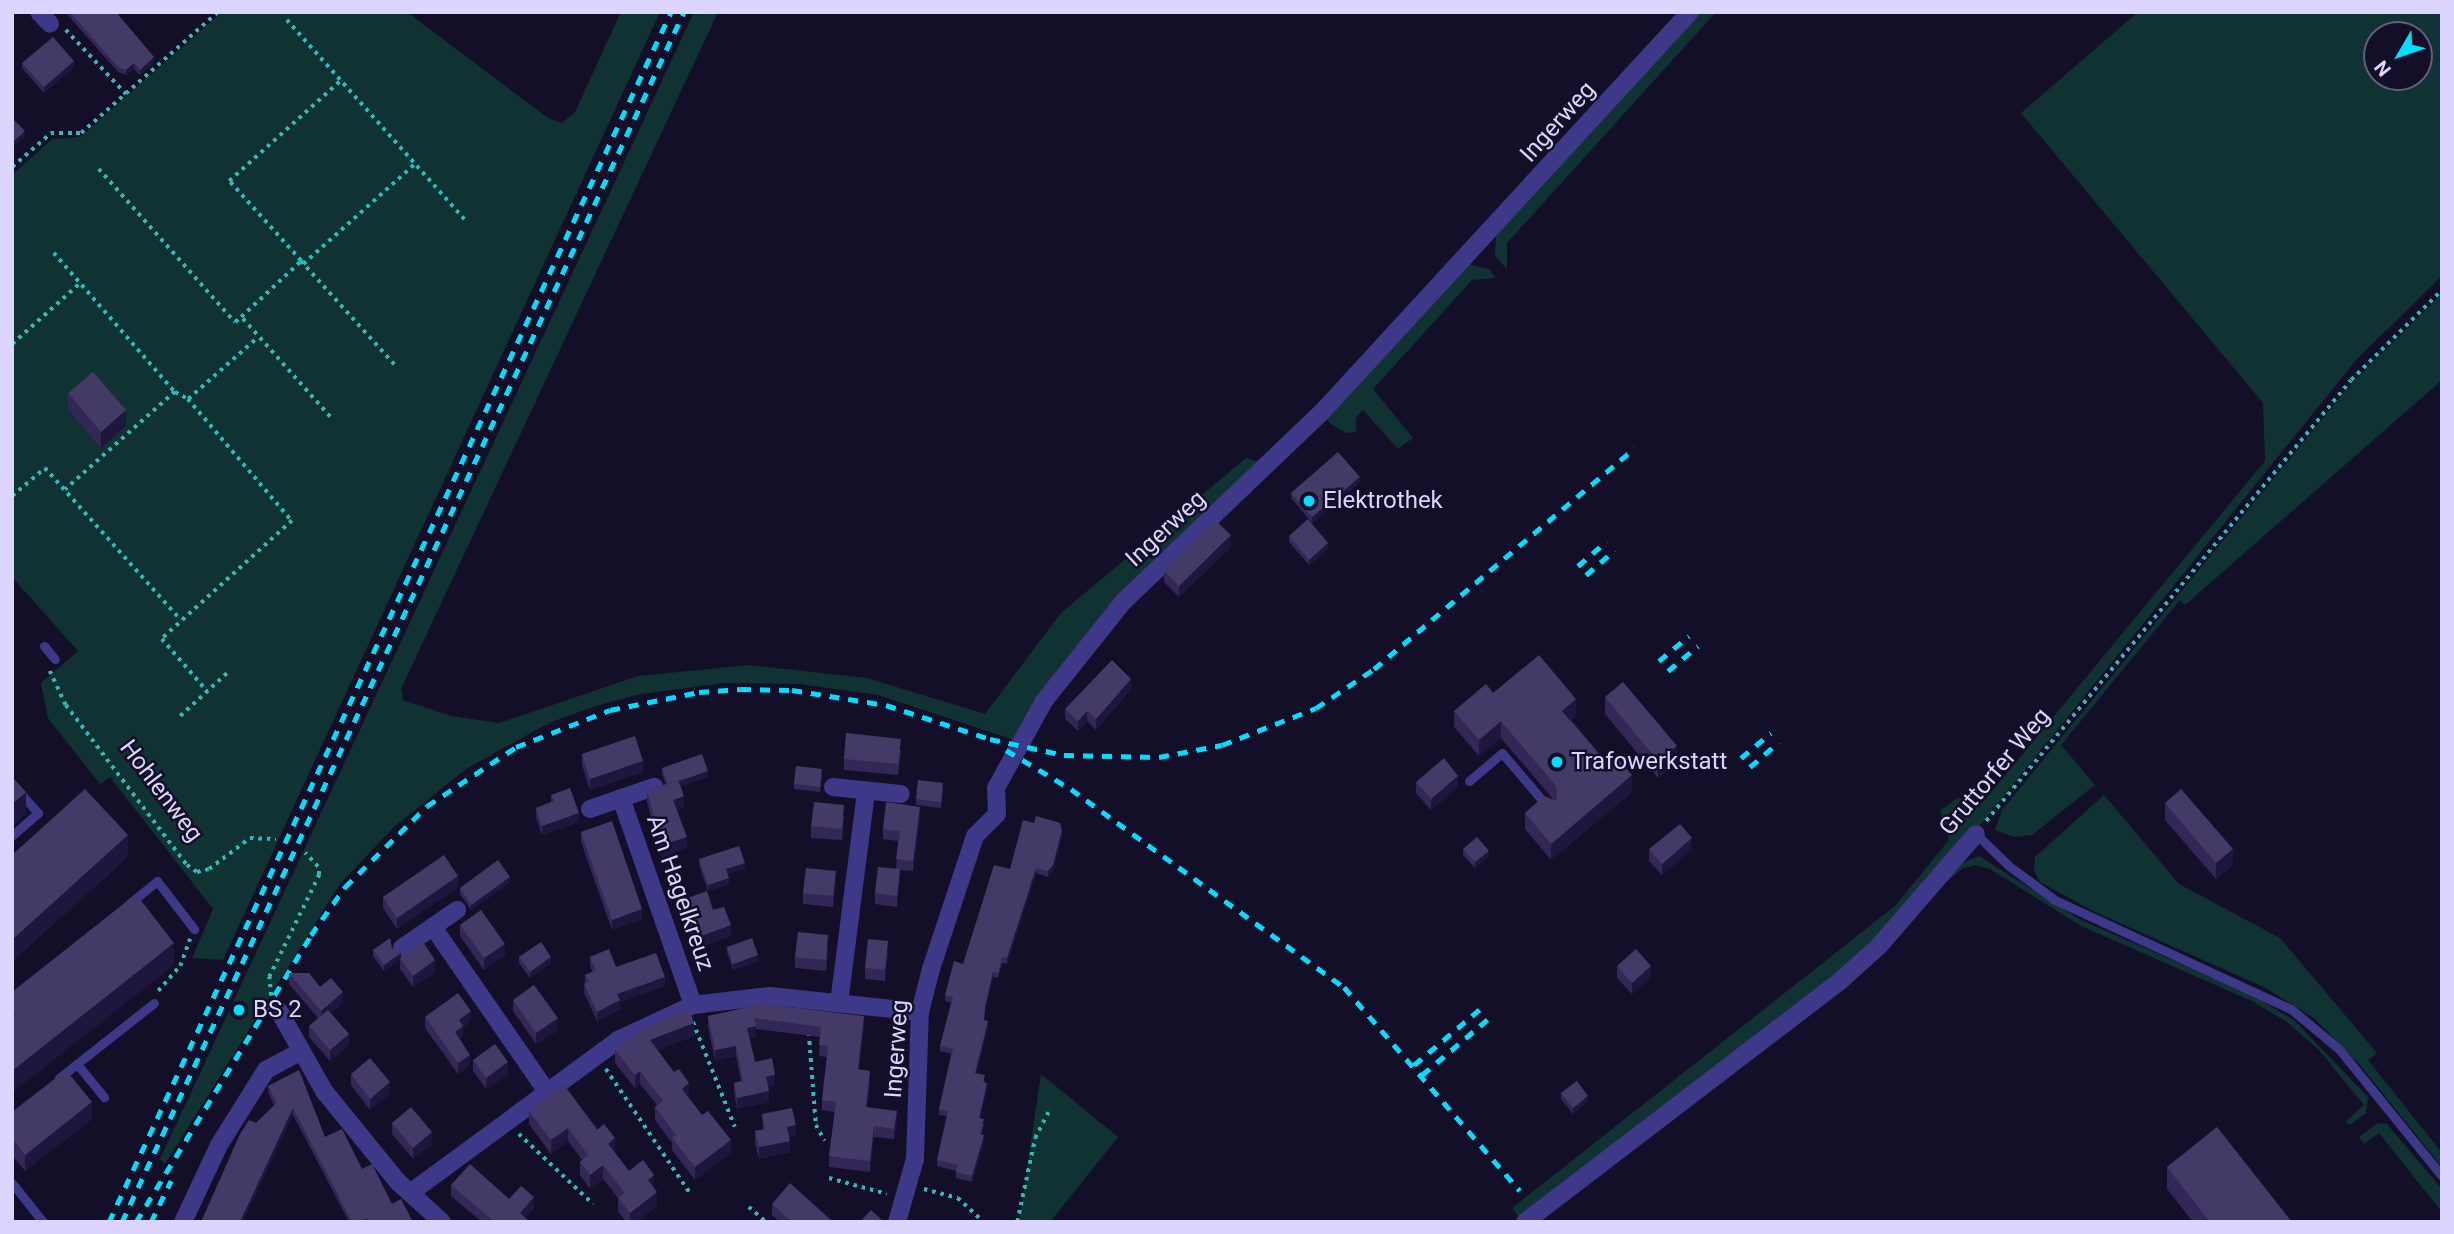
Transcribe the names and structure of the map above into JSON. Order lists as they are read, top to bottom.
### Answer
{
  "streets": {
    "street": ["Ingerweg", "Gruttorfer Weg", "Am Hagelkreuz"],
    "path": ["Hohlenweg"]
  },
  "crossings": [
    ["Ingerweg", "Am Hagelkreuz"]
  ],
  "places": ["Elektrothek", "Trafowerkstatt", "BS 2"],
  "north": "bottom left"
}
